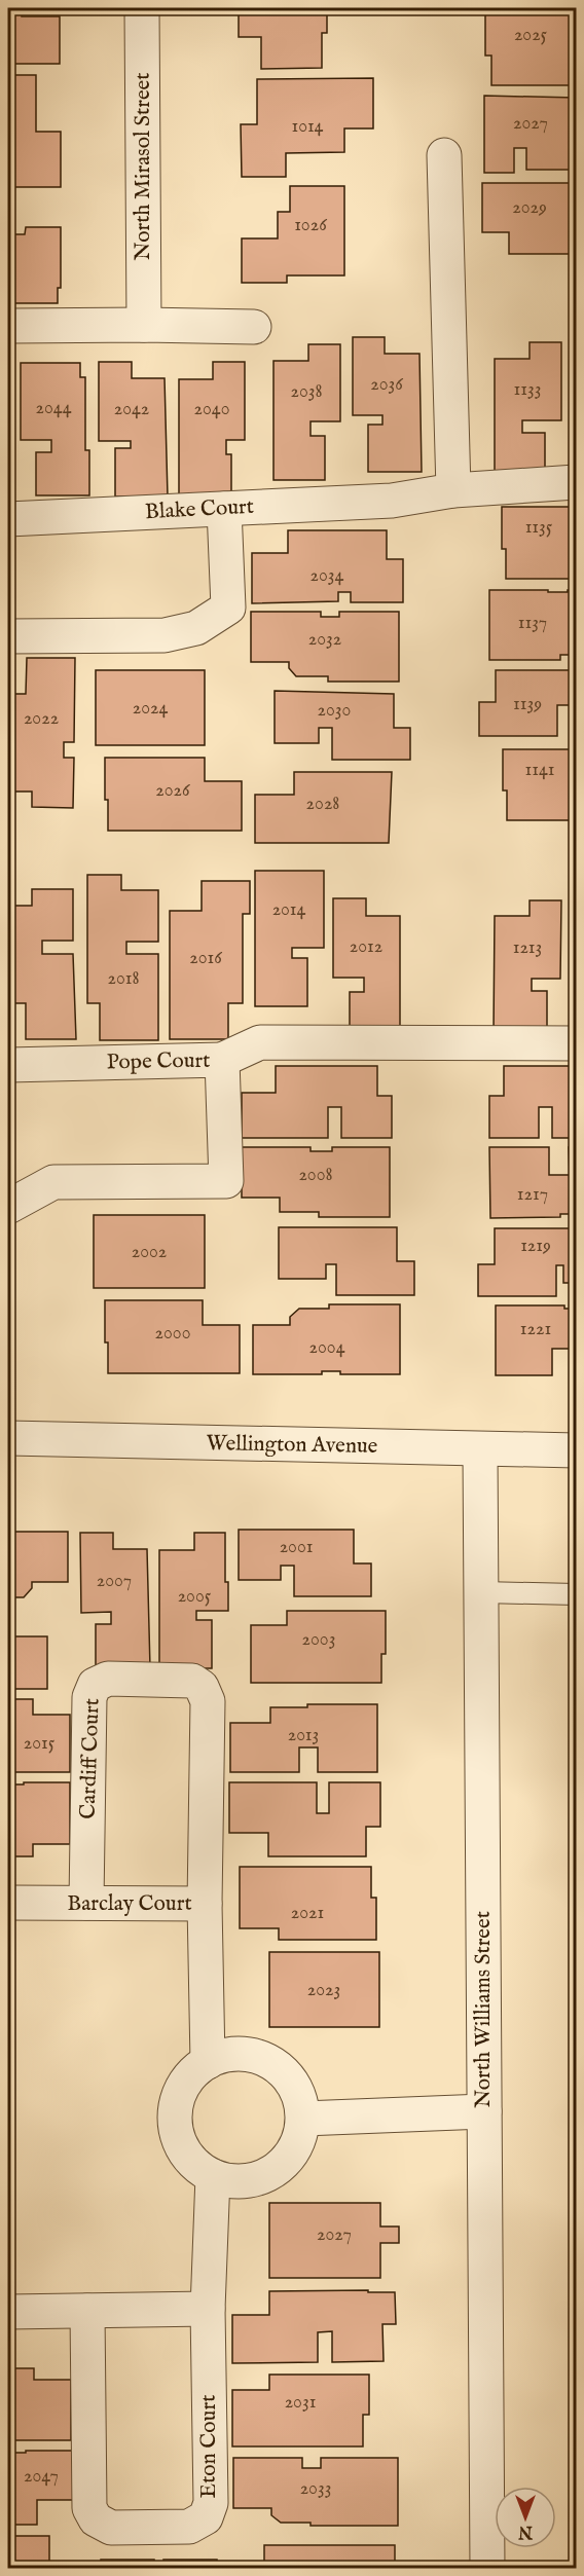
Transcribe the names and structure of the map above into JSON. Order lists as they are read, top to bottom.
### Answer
{
  "streets": {
    "street": [
      "North Mirasol Street",
      "Blake Court",
      "Pope Court",
      "Wellington Avenue",
      "Cardiff Court",
      "Barclay Court",
      "North Williams Street",
      "Eton Court"
    ]
  },
  "crossings": [
    ["Wellington Avenue", "North Williams Street"],
    ["Cardiff Court", "Barclay Court"]
  ],
  "house_numbers": [
    "2025",
    "2027",
    "1014",
    "2029",
    "1026",
    "2036",
    "1133",
    "2038",
    "2044",
    "2042",
    "2040",
    "1135",
    "2034",
    "1137",
    "2032",
    "1139",
    "2024",
    "2030",
    "2022",
    "1141",
    "2026",
    "2028",
    "2014",
    "2012",
    "1213",
    "2016",
    "2018",
    "2008",
    "1217",
    "1219",
    "2002",
    "1221",
    "2000",
    "2004",
    "2001",
    "2007",
    "2005",
    "2003",
    "2013",
    "2015",
    "2021",
    "2023",
    "2027",
    "2031",
    "2047",
    "2033"
  ],
  "north": "bottom"
}
